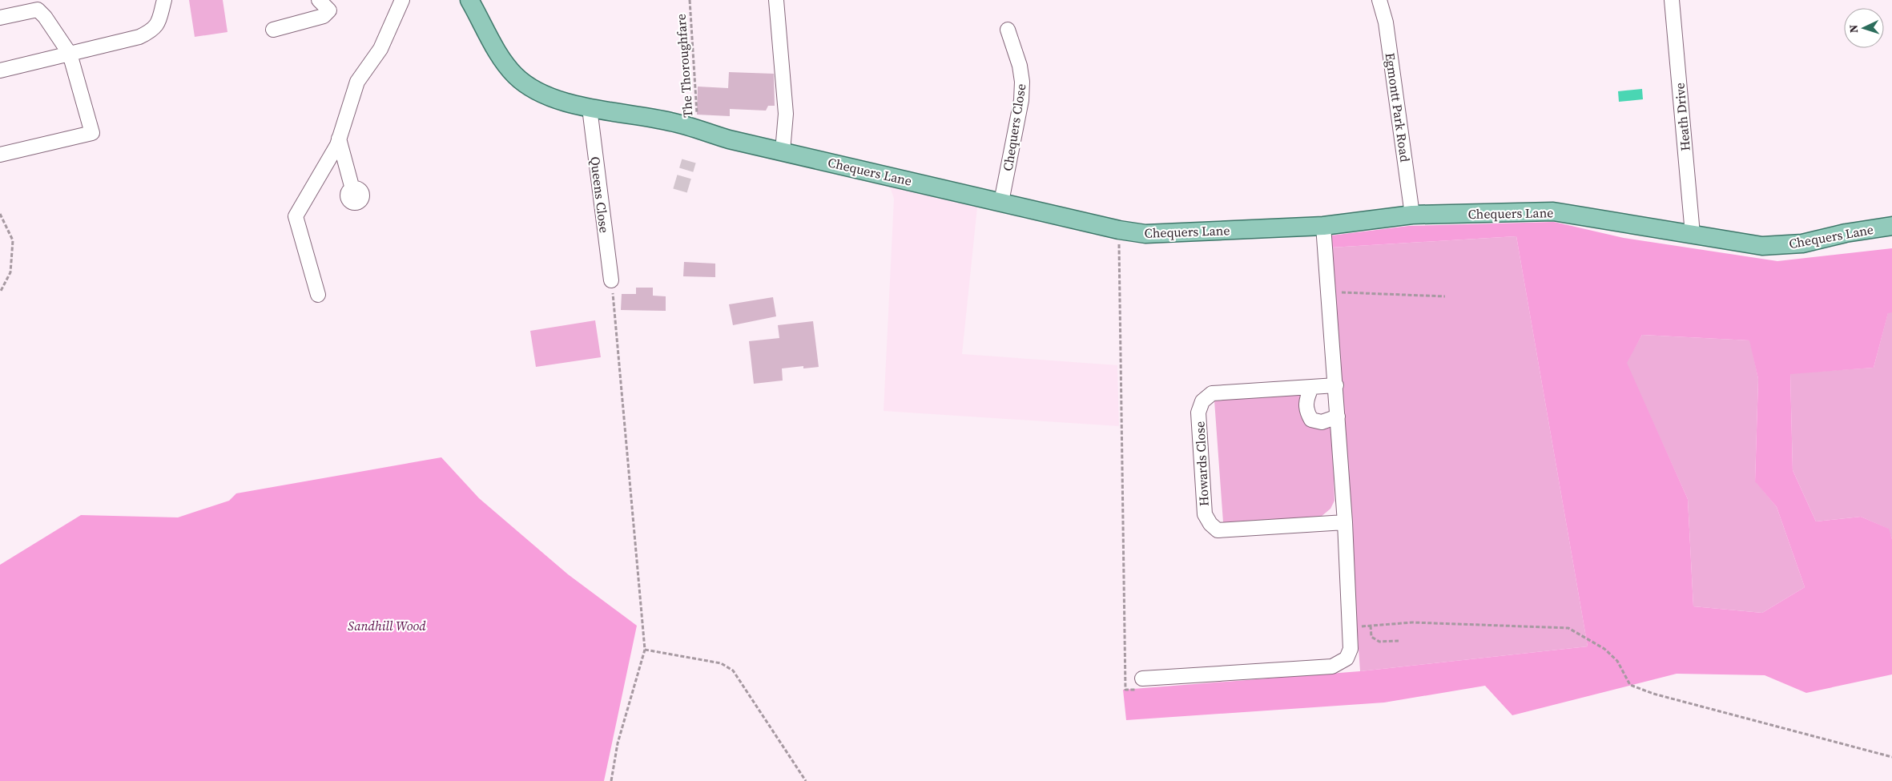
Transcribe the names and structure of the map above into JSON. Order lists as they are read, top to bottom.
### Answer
{
  "streets": {
    "main road": ["Chequers Lane"],
    "street": [
      "Egmontt Park Road",
      "Heath Drive",
      "Chequers Close",
      "Queens Close",
      "Howards Close"
    ],
    "path": ["The Thoroughfare"]
  },
  "crossings": [
    ["The Thoroughfare", "Chequers Lane"],
    ["Egmontt Park Road", "Chequers Lane"],
    ["Heath Drive", "Chequers Lane"],
    ["Chequers Close", "Chequers Lane"],
    ["Chequers Lane", "Queens Close"]
  ],
  "parks": ["Sandhill Wood"],
  "north": "left"
}
